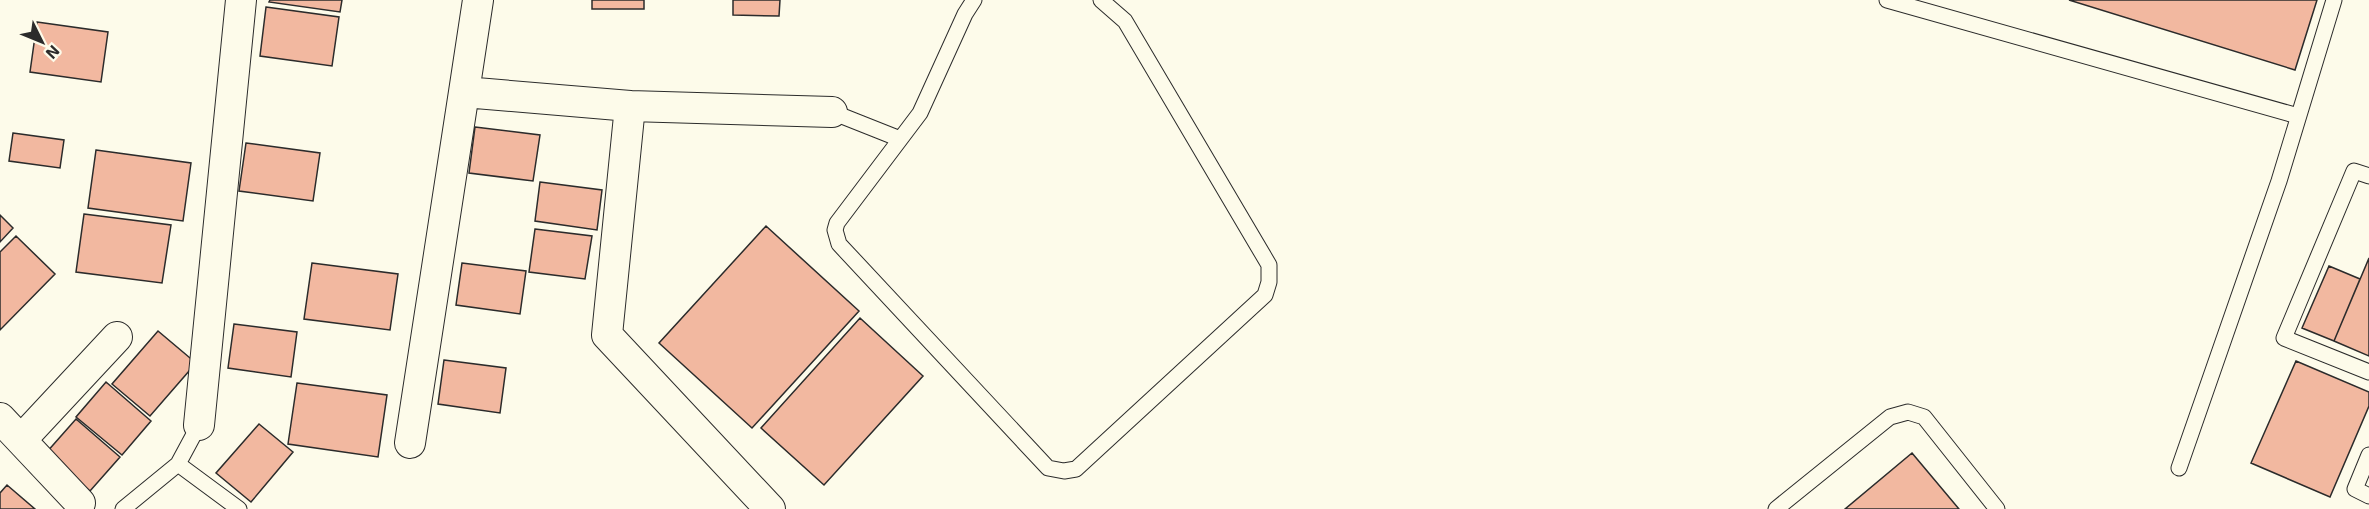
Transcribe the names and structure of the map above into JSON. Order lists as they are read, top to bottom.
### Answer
{
  "north": "bottom right"
}
